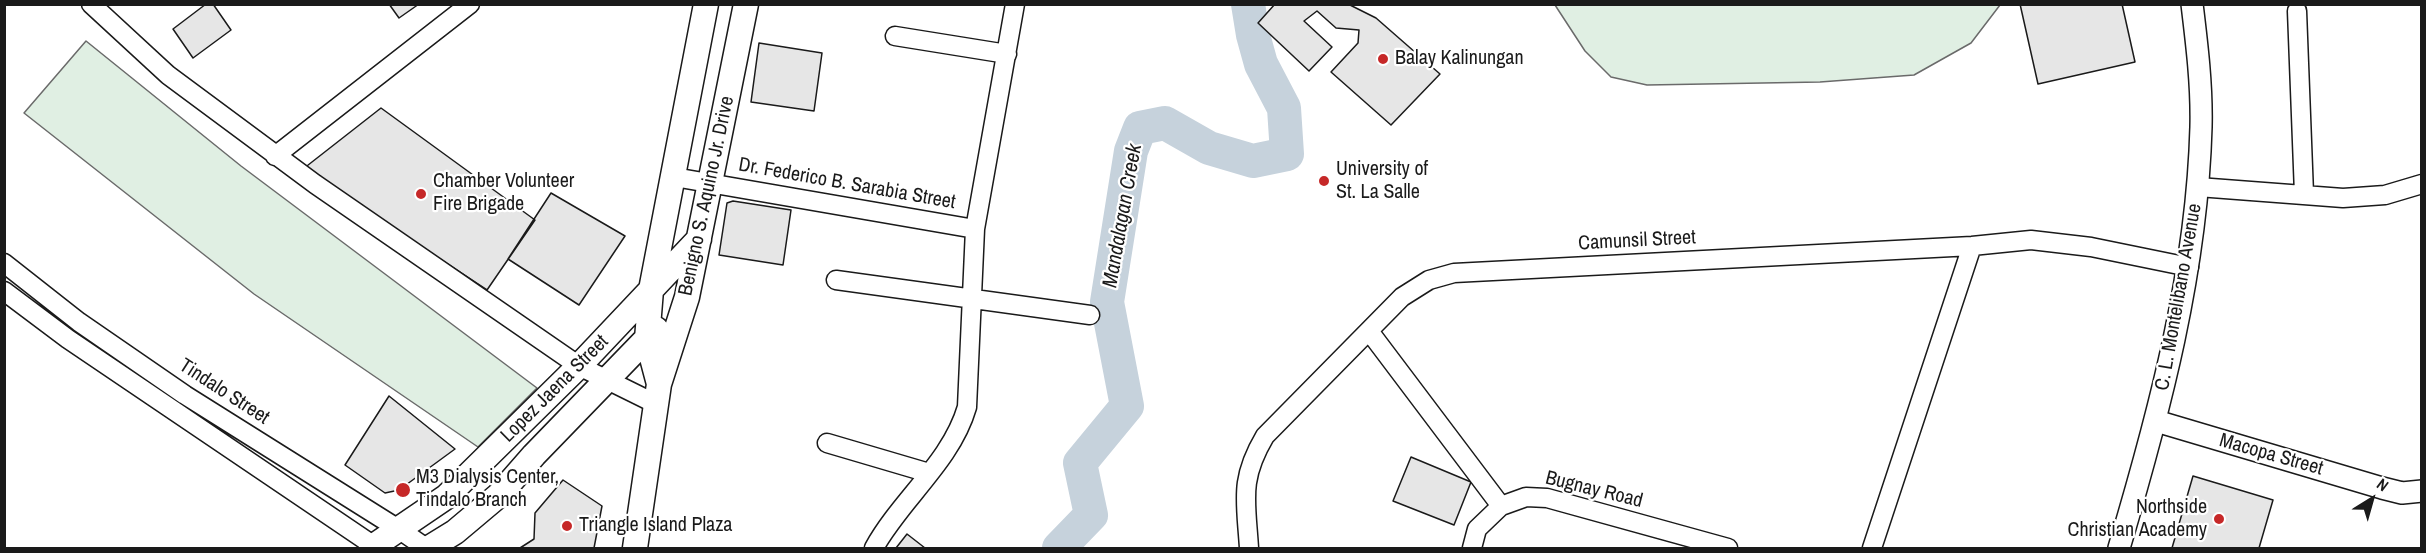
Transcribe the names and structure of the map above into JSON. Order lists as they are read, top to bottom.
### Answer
{
  "streets": {
    "main road": ["Benigno S. Aquino Jr. Drive", "Lopez Jaena Street"],
    "street": [
      "Dr. Federico B. Sarabia Street",
      "Camunsil Street",
      "C. L. Montelibano Avenue",
      "Tindalo Street",
      "Macopa Street",
      "Bugnay Road"
    ]
  },
  "crossings": [
    ["Dr. Federico B. Sarabia Street", "Benigno S. Aquino Jr. Drive"],
    ["Benigno S. Aquino Jr. Drive", "Lopez Jaena Street"],
    ["Camunsil Street", "C. L. Montelibano Avenue"],
    ["C. L. Montelibano Avenue", "Macopa Street"],
    ["Lopez Jaena Street", "Tindalo Street"]
  ],
  "water": ["Mandalagan Creek"],
  "places": [
    "Balay Kalinungan",
    "University of St. La Salle",
    "Chamber Volunteer Fire Brigade",
    "M3 Dialysis Center, Tindalo Branch",
    "Northside Christian Academy",
    "Triangle Island Plaza"
  ],
  "north": "top right"
}
